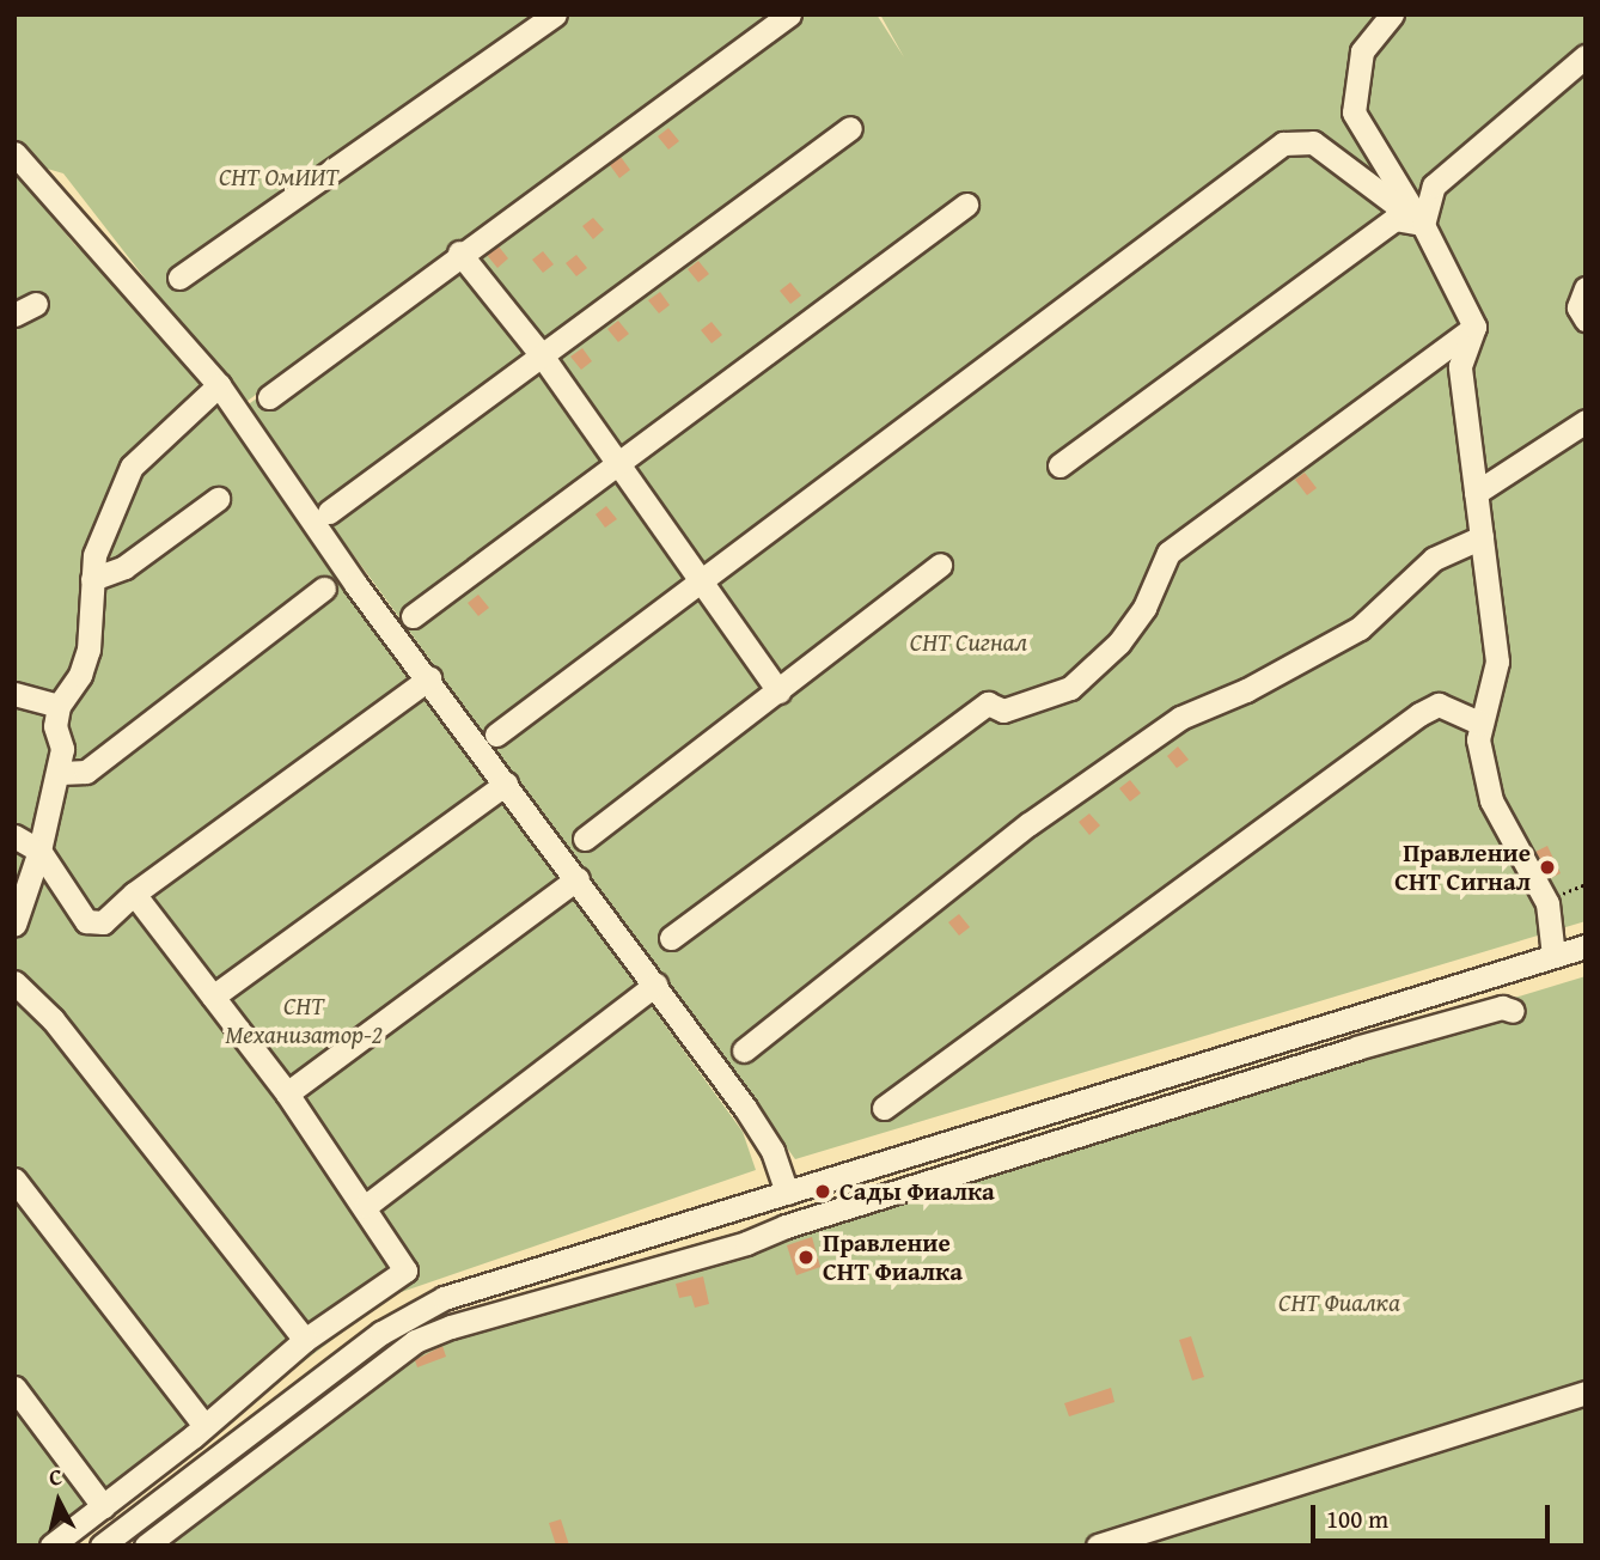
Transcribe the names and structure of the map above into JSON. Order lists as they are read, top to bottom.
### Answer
{
  "parks": [
    "СНТ ОмИИТ",
    "СНТ Сигнал",
    "СНТ Механизатор-2",
    "СНТ Фиалка"
  ],
  "places": ["Правление СНТ Сигнал", "Сады Фиалка", "Правление СНТ Фиалка"],
  "scale_bar": "100 m",
  "north": "top"
}
